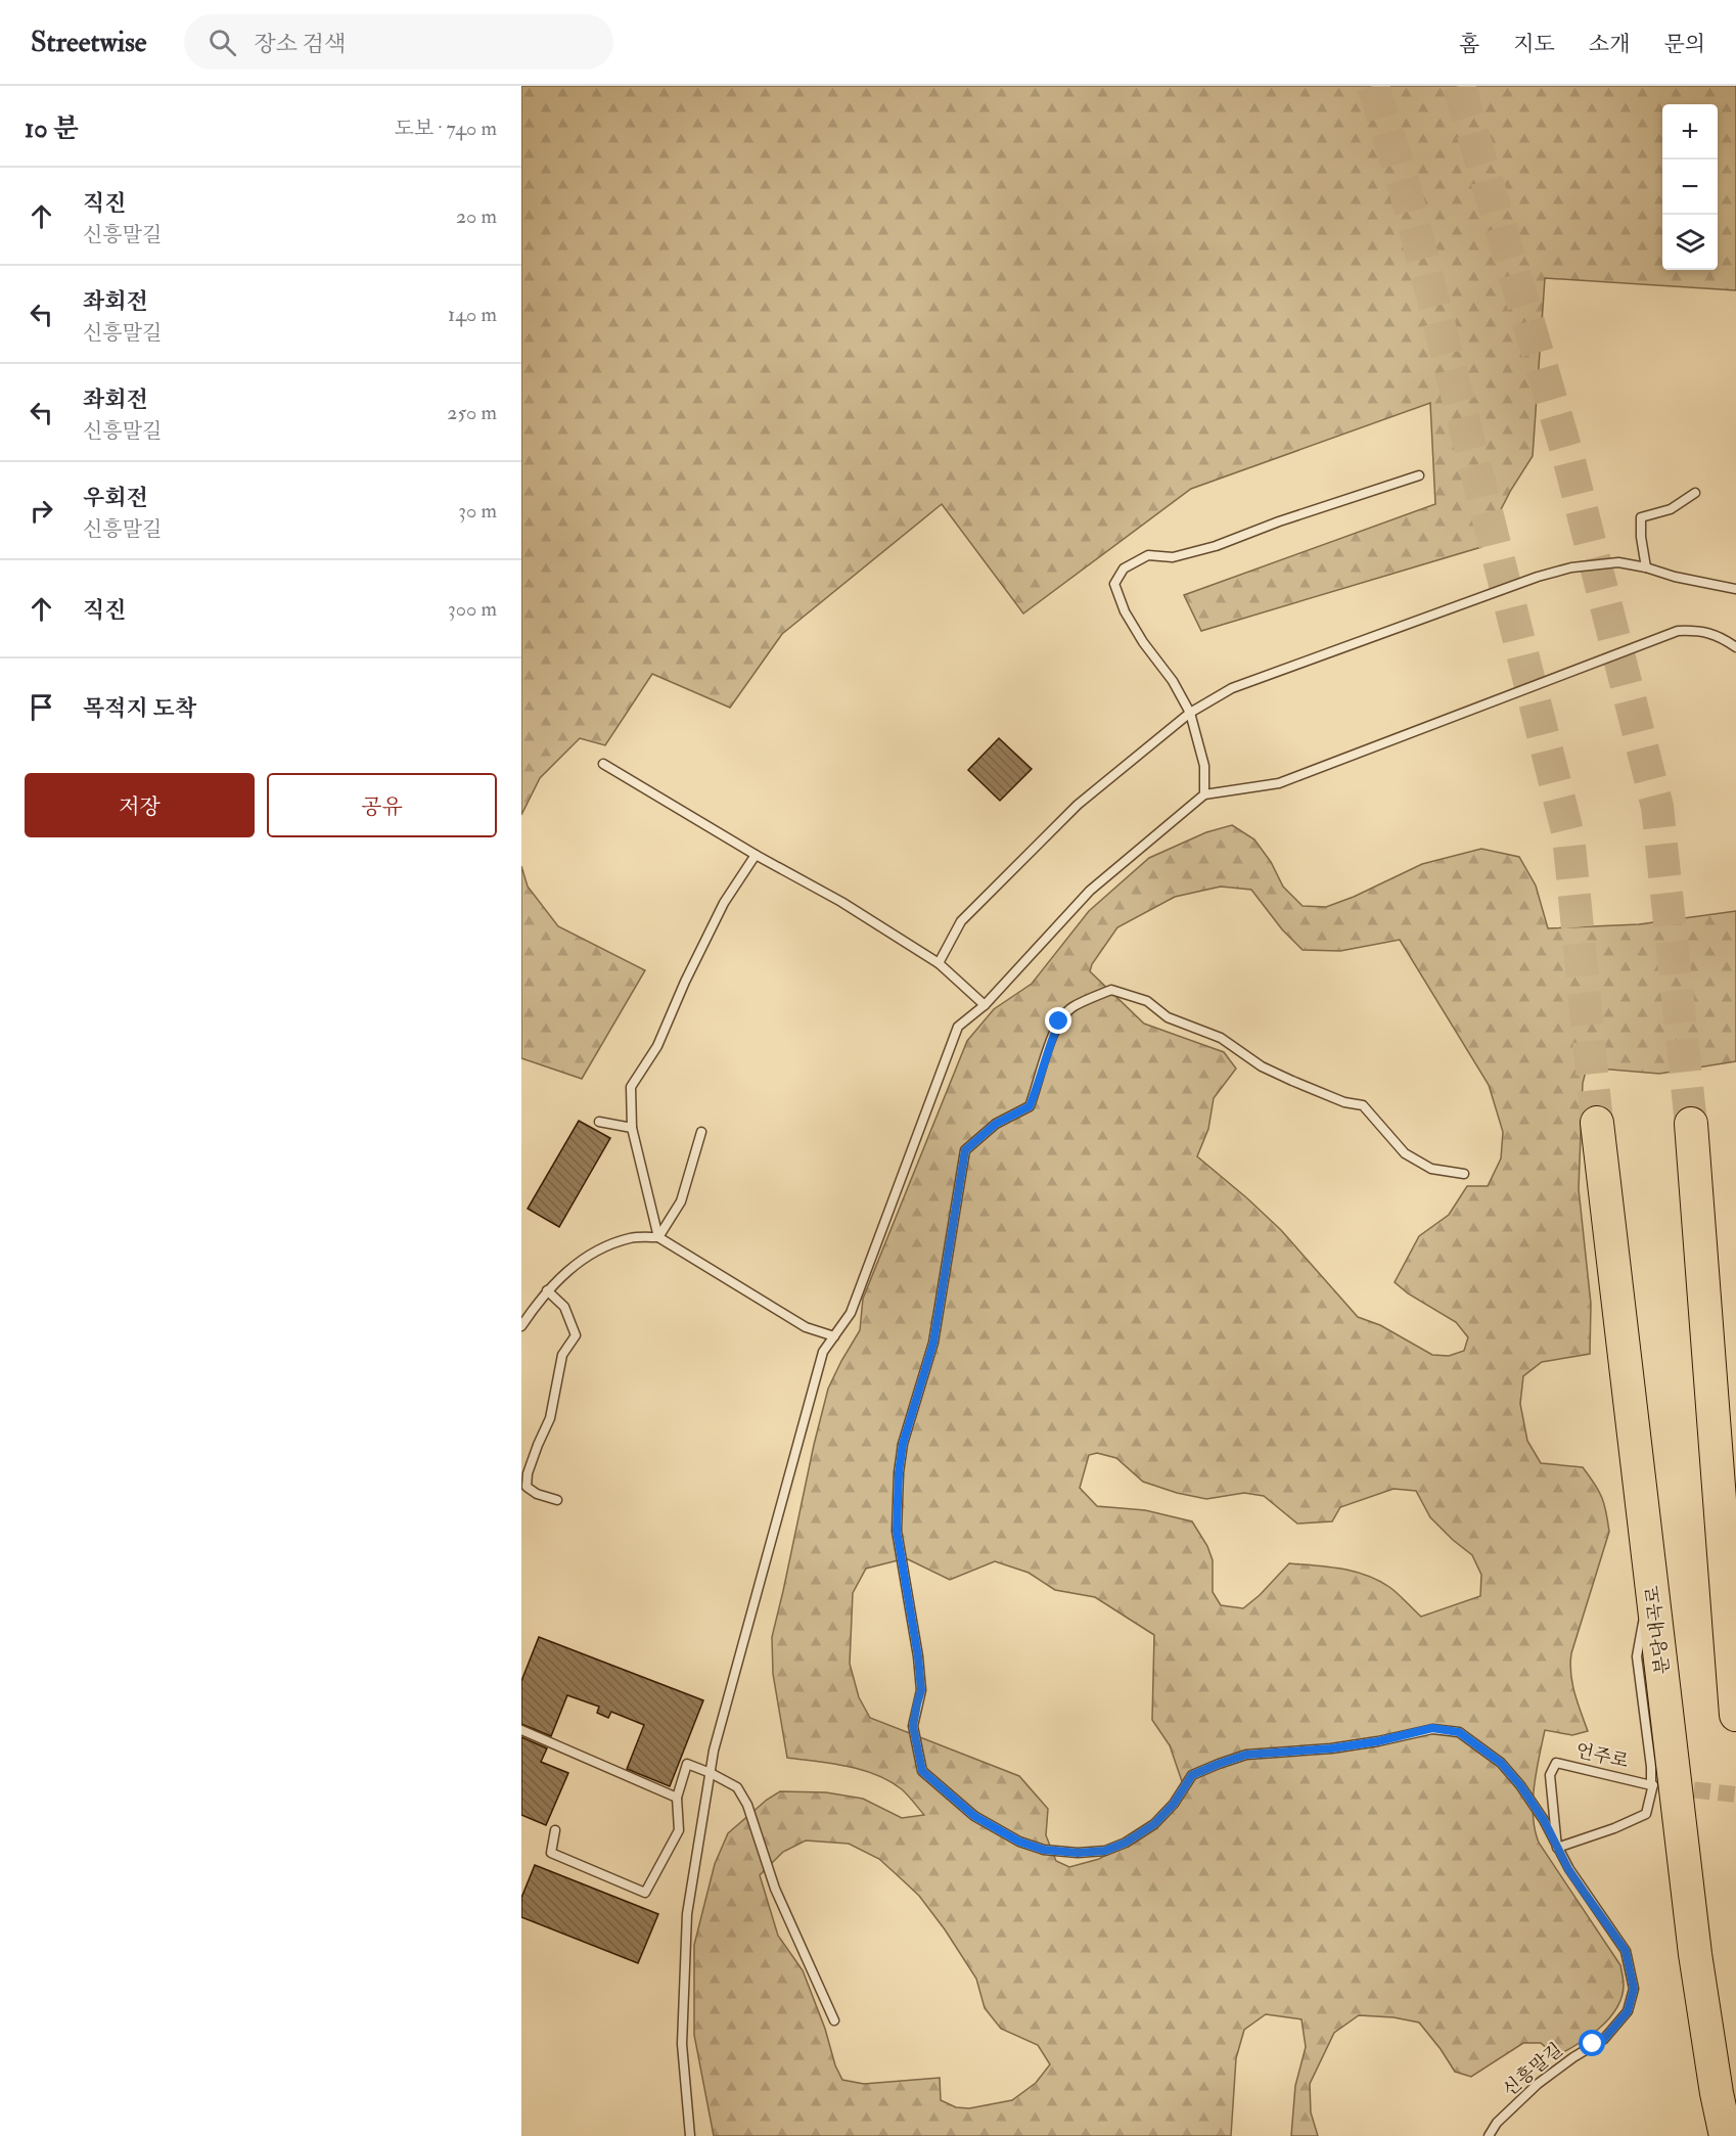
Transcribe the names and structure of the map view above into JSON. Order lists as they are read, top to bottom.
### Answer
{
  "streets": {
    "highway": ["분당내곡로"],
    "lane": ["언주로", "신흥말길"]
  },
  "crossings": [
    ["언주로", "신흥말길"]
  ],
  "page": {
    "header": "Streetwise",
    "search": "장소 검색",
    "nav": [
      "홈",
      "지도",
      "소개",
      "문의"
    ],
    "heading": ["10 분", "도보 · 740 m"],
    "map_buttons": ["+", "−"],
    "list": [
      ["직진", "신흥말길", "20 m"],
      ["좌회전", "신흥말길", "140 m"],
      ["좌회전", "신흥말길", "250 m"],
      ["우회전", "신흥말길", "30 m"],
      ["직진", "300 m"],
      "목적지 도착"
    ],
    "buttons": ["저장", "공유"]
  }
}
